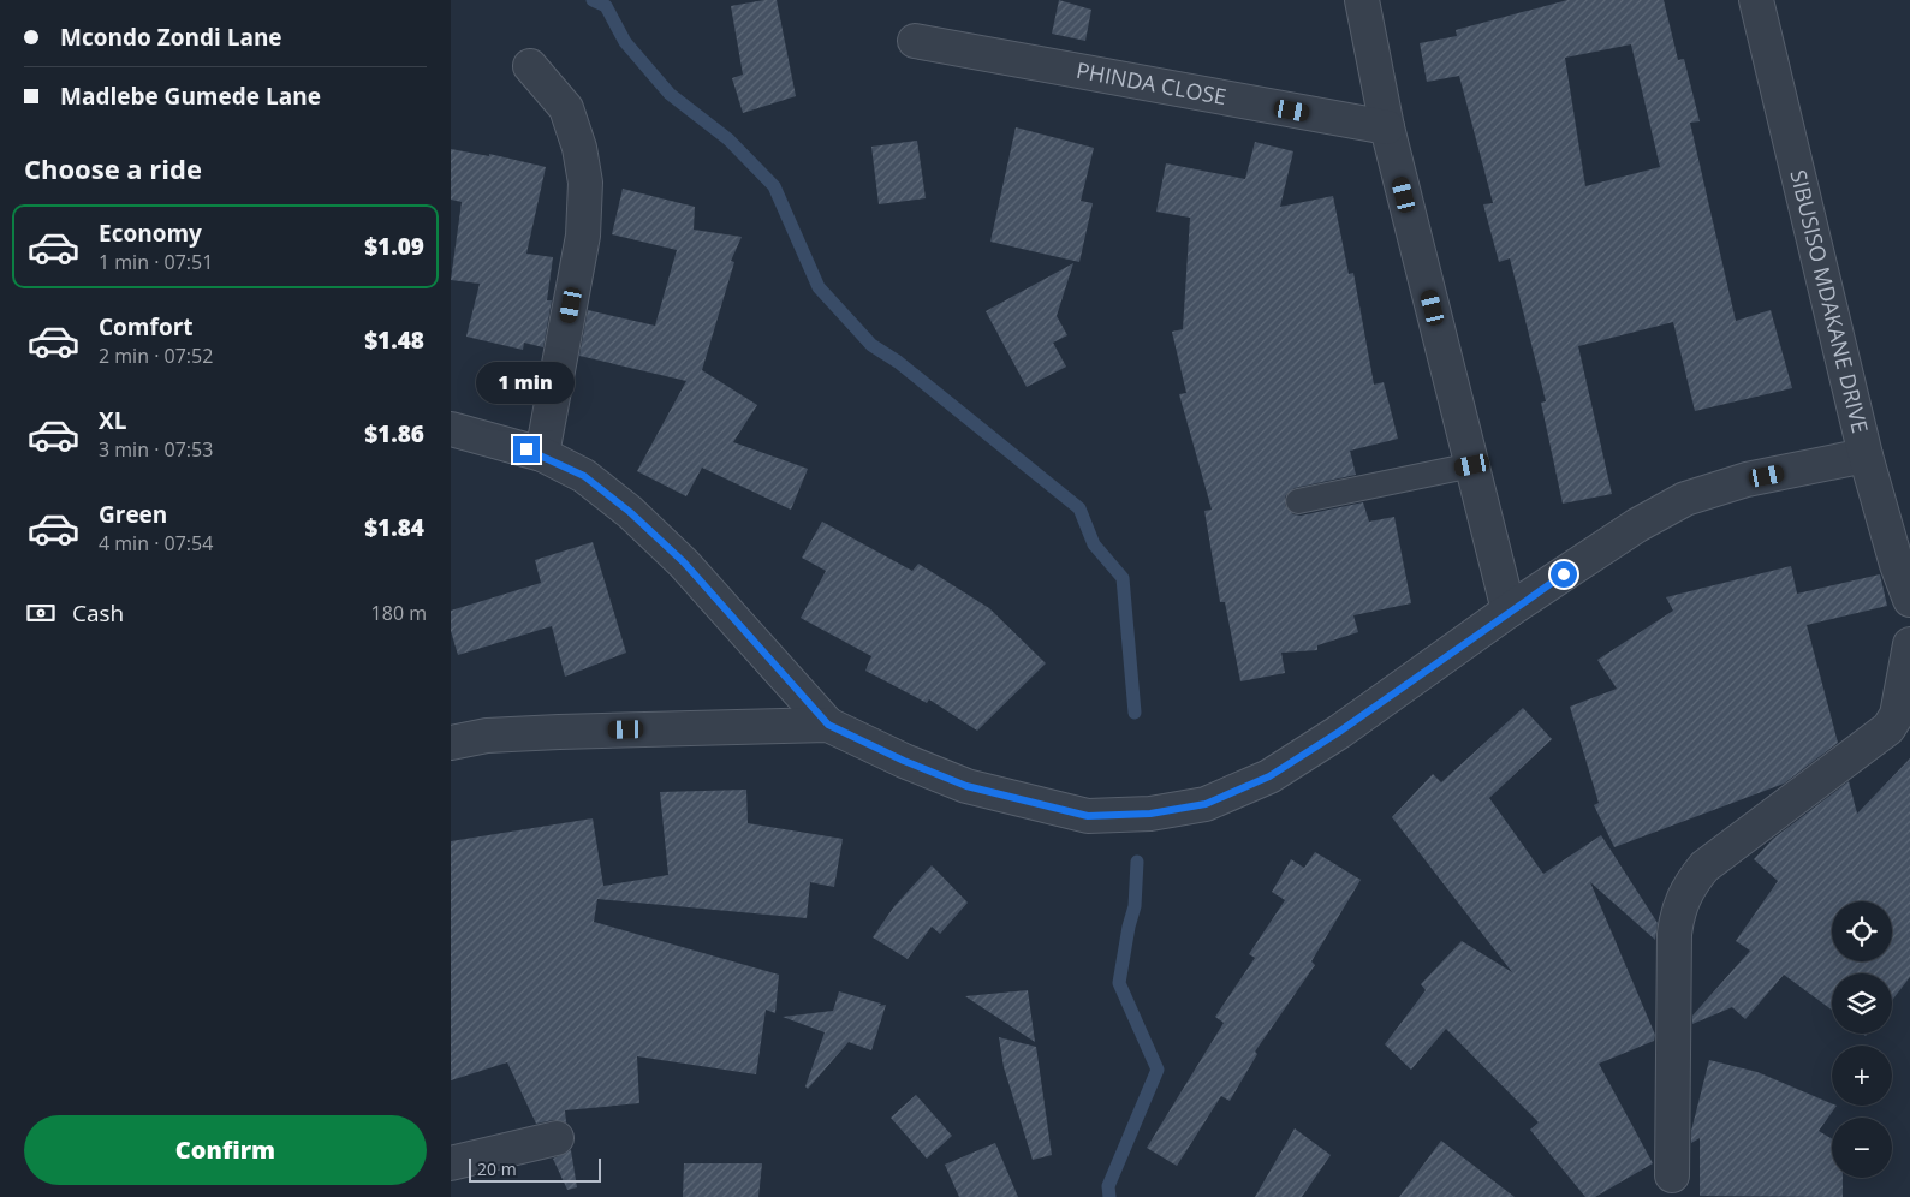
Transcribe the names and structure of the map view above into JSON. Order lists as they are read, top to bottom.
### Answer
{
  "streets": {
    "street": ["PHINDA CLOSE", "SIBUSISO MDAKANE DRIVE"]
  },
  "scale_bar": "20 m",
  "page": {
    "banner": ["Mcondo Zondi Lane", "Madlebe Gumede Lane"],
    "heading": "Choose a ride",
    "list": [
      {
        "name": "Economy",
        "note": "1 min · 07:51",
        "value": "$1.09"
      },
      {
        "name": "Comfort",
        "note": "2 min · 07:52",
        "value": "$1.48"
      },
      {
        "name": "XL",
        "note": "3 min · 07:53",
        "value": "$1.86"
      },
      {
        "name": "Green",
        "note": "4 min · 07:54",
        "value": "$1.84"
      }
    ],
    "bubble": "1 min",
    "pay": ["Cash", "180 m"],
    "map_buttons": ["+", "−"],
    "buttons": "Confirm",
    "scale": "20 m"
  }
}
